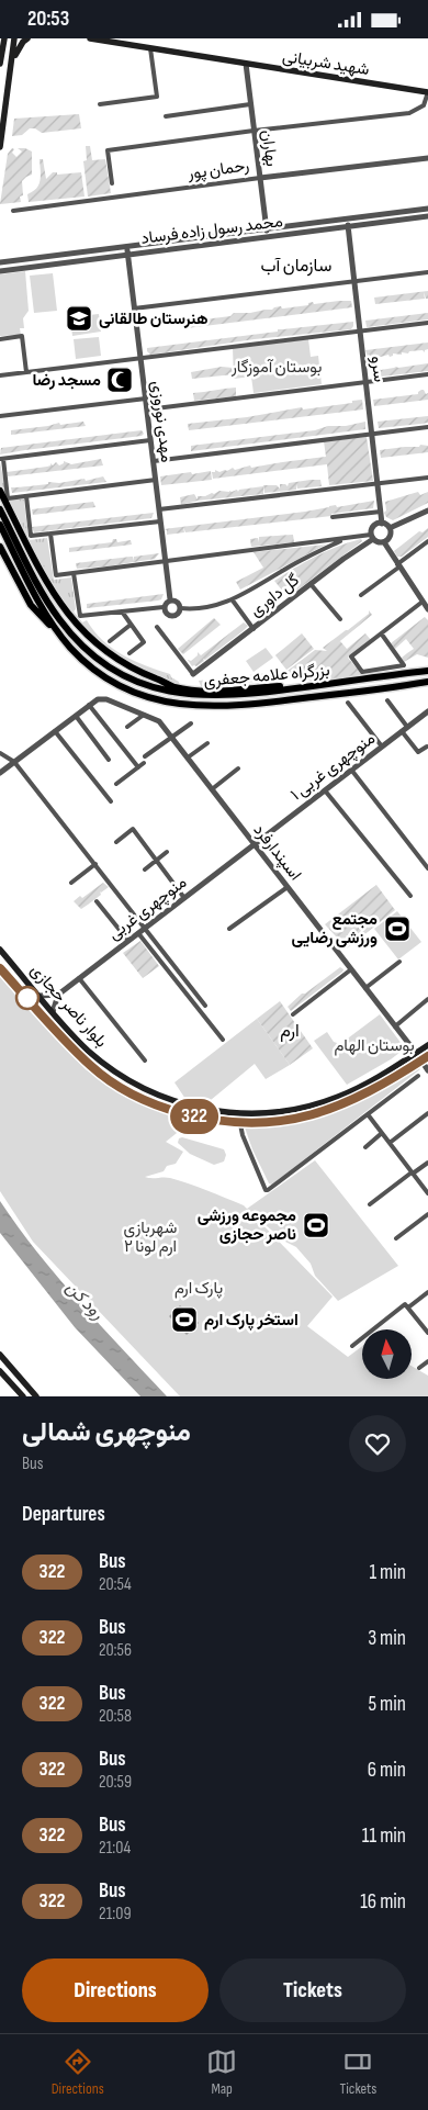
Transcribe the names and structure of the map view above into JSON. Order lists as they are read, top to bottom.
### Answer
{
  "streets": {
    "highway": ["بزرگراه علامه جعفری"],
    "main road": ["شهید شربیانی", "بلوار ناصر حجازی"],
    "street": [
      "بهاران",
      "رحمان پور",
      "محمد رسول زاده فرساد",
      "سرو",
      "مهدی نوروزی",
      "گل داوری",
      "منوچهری غربی ۱",
      "اسپندارفرد",
      "منوچهری غربی"
    ]
  },
  "crossings": [
    ["شهید شربیانی", "بهاران"],
    ["بهاران", "رحمان پور"],
    ["بهاران", "محمد رسول زاده فرساد"],
    ["محمد رسول زاده فرساد", "سرو"],
    ["محمد رسول زاده فرساد", "مهدی نوروزی"],
    ["سرو", "گل داوری"],
    ["منوچهری غربی ۱", "اسپندارفرد"],
    ["منوچهری غربی ۱", "منوچهری غربی"],
    ["اسپندارفرد", "منوچهری غربی"],
    ["اسپندارفرد", "بلوار ناصر حجازی"]
  ],
  "districts": ["سازمان آب", "ارم"],
  "water": ["رود کن"],
  "parks": [
    "بوستان آموزگار",
    "بوستان الهام",
    "شهربازی ارم لونا ۲",
    "پارک ارم"
  ],
  "places": {
    "school or university": ["هنرستان طالقانی"],
    "mosque": ["مسجد رضا"],
    "sports": ["مجتمع ورزشی رضایی", "مجموعه ورزشی ناصر حجازی", "استخر پارک ارم"]
  },
  "lines": ["bus line 322"],
  "north": "top",
  "page": {
    "status": "20:53",
    "on_map": "322",
    "heading": [
      ["منوچهری شمالی", "Bus"],
      "Departures"
    ],
    "list": [
      {
        "mark": "322",
        "name": "Bus",
        "note": "20:54",
        "value": "1 min"
      },
      {
        "mark": "322",
        "name": "Bus",
        "note": "20:56",
        "value": "3 min"
      },
      {
        "mark": "322",
        "name": "Bus",
        "note": "20:58",
        "value": "5 min"
      },
      {
        "mark": "322",
        "name": "Bus",
        "note": "20:59",
        "value": "6 min"
      },
      {
        "mark": "322",
        "name": "Bus",
        "note": "21:04",
        "value": "11 min"
      },
      {
        "mark": "322",
        "name": "Bus",
        "note": "21:09",
        "value": "16 min"
      }
    ],
    "buttons": ["Directions", "Tickets"],
    "tabs": ["Directions", "Map", "Tickets"]
  }
}
